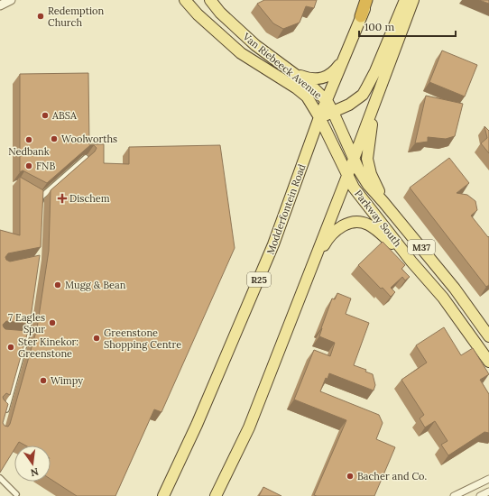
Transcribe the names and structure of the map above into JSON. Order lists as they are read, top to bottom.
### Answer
{
  "streets": {
    "main road": [
      "Van Riebeeck Avenue",
      "Modderfontein Road",
      "Parkway South",
      "M37",
      "R25"
    ]
  },
  "crossings": [
    ["Van Riebeeck Avenue", "Modderfontein Road"],
    ["Van Riebeeck Avenue", "Parkway South"],
    ["Van Riebeeck Avenue", "M37"],
    ["Modderfontein Road", "Parkway South"]
  ],
  "places": {
    "other": [
      "Redemption Church",
      "ABSA",
      "Woolworths",
      "Nedbank",
      "FNB",
      "Mugg & Bean",
      "7 Eagles Spur",
      "Greenstone Shopping Centre",
      "Ster Kinekor: Greenstone",
      "Wimpy",
      "Bacher and Co."
    ],
    "health": ["Dischem"]
  },
  "scale_bar": "100 m",
  "north": "bottom"
}
